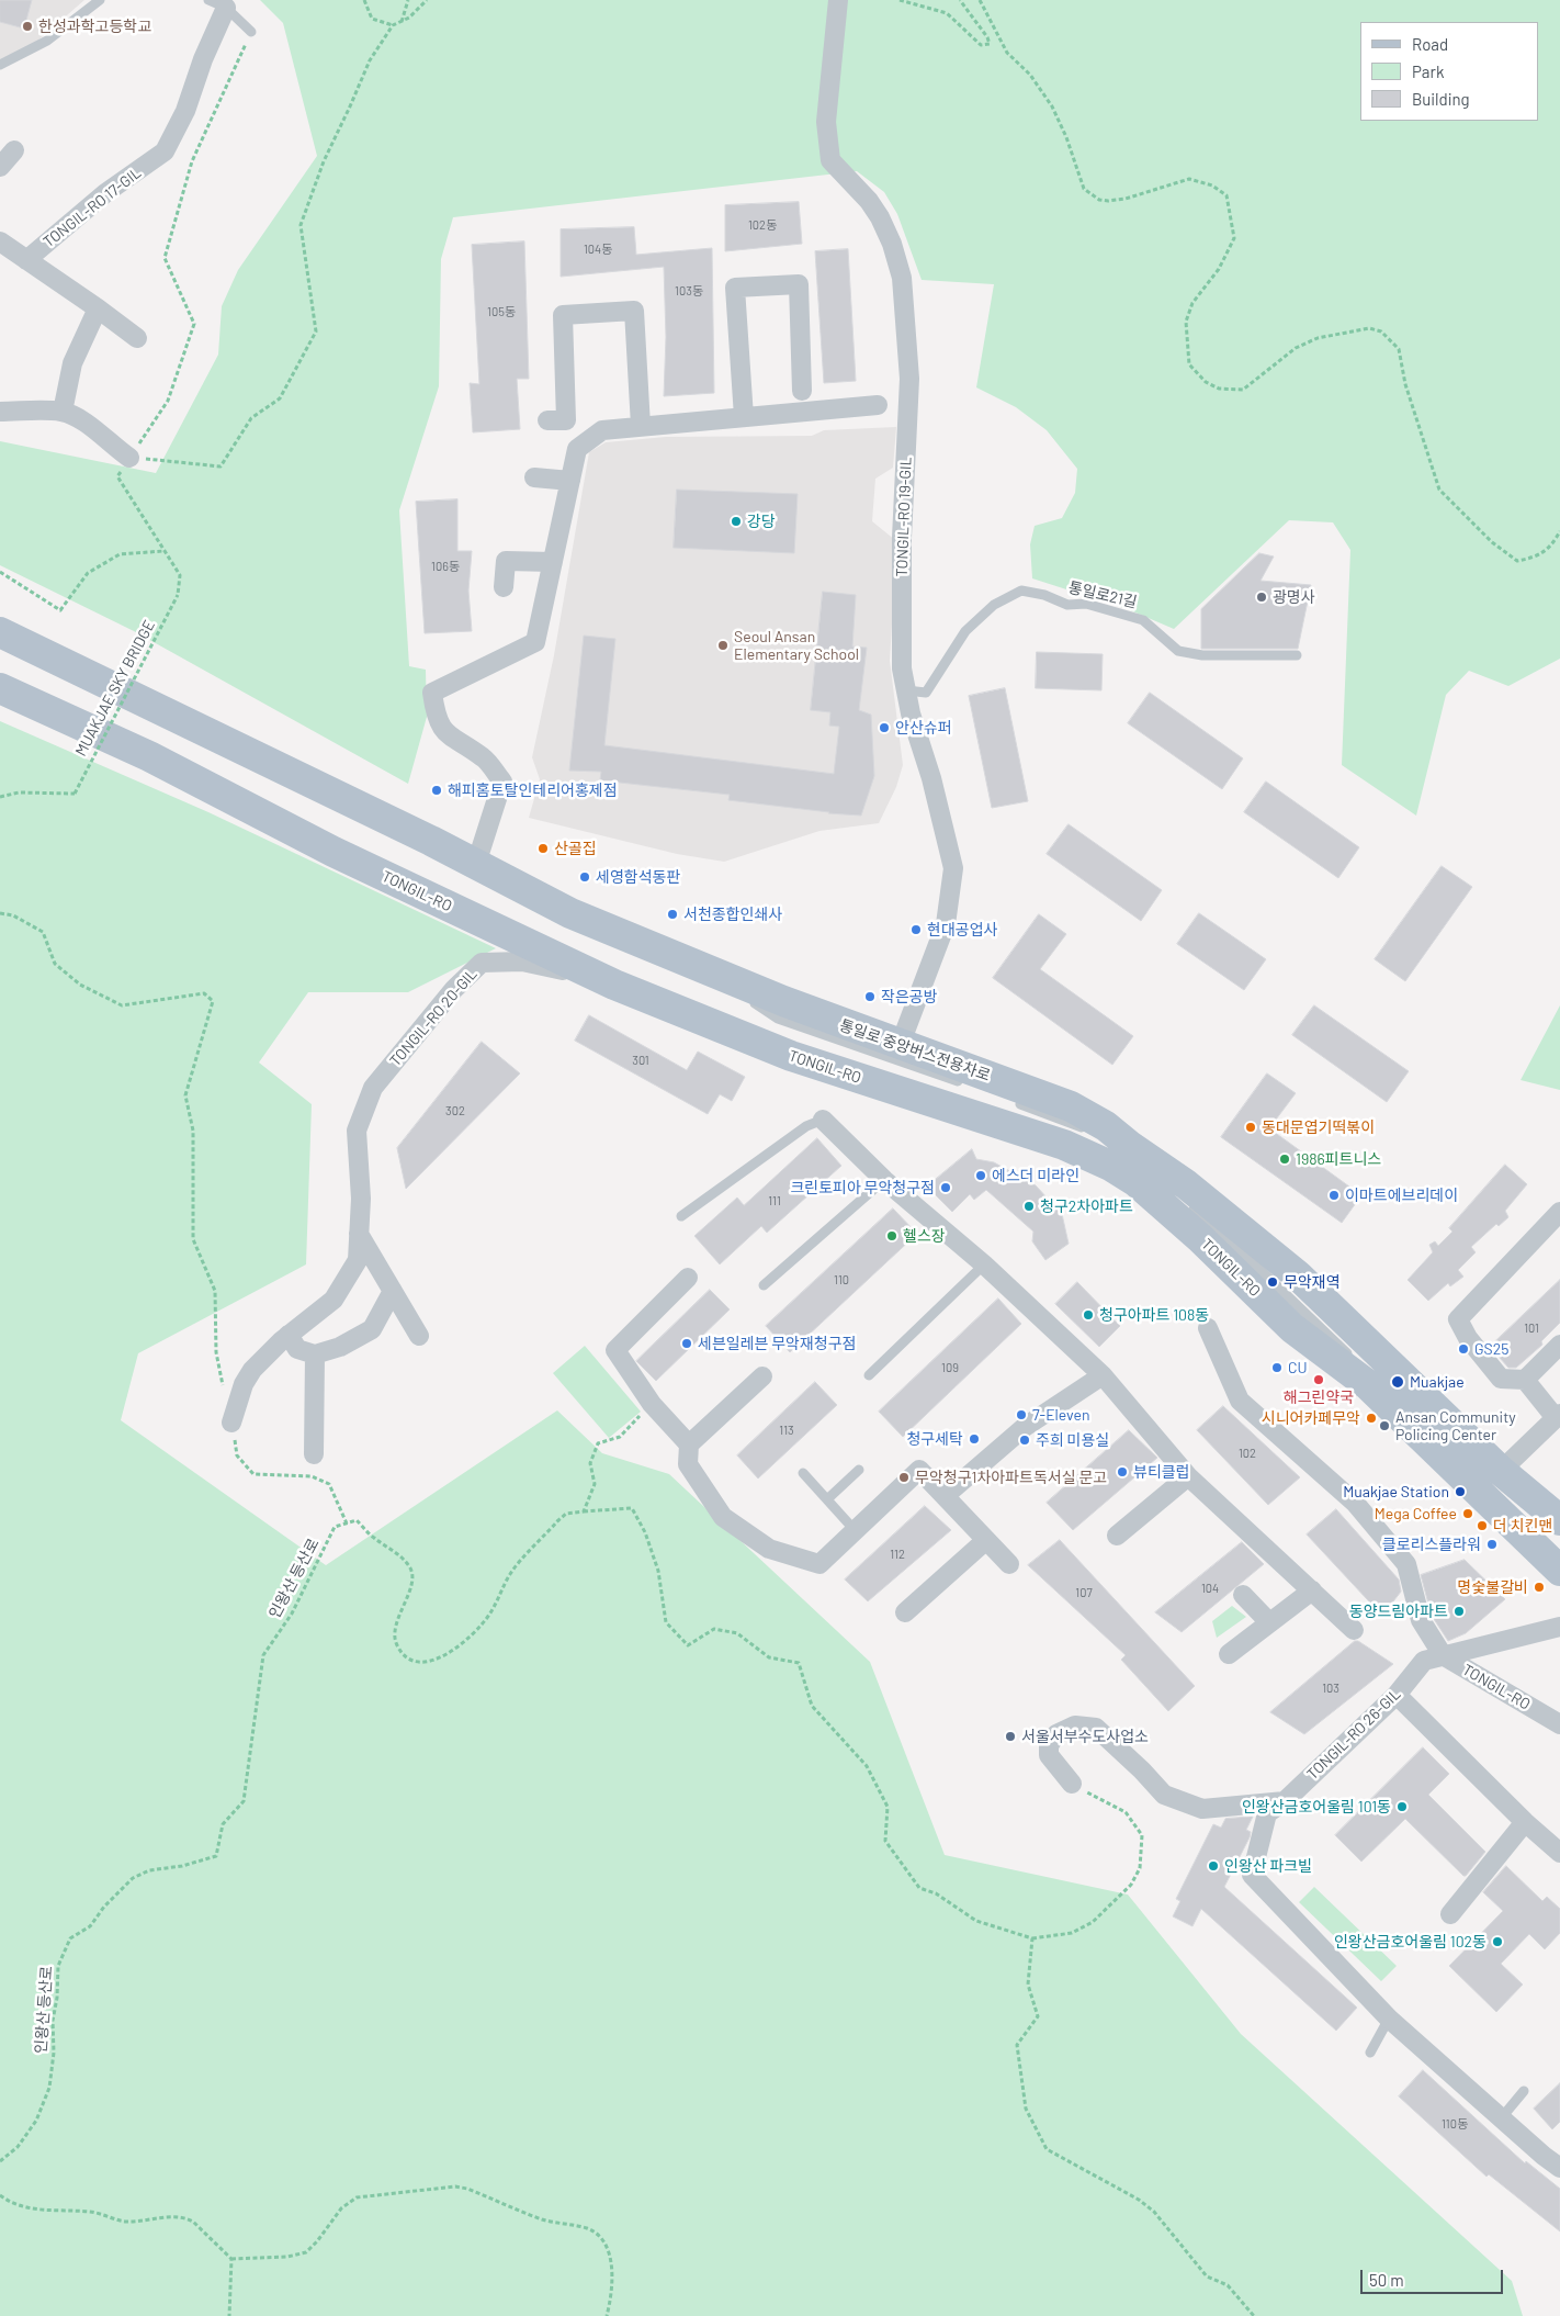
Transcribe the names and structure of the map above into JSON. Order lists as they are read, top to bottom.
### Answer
{
  "streets": {
    "main road": ["TONGIL-RO"],
    "street": [
      "TONGIL-RO 17-GIL",
      "TONGIL-RO 19-GIL",
      "TONGIL-RO 20-GIL",
      "TONGIL-RO 26-GIL"
    ],
    "lane": ["통일로21길", "통일로 중앙버스전용차로"],
    "path": ["MUAKJAE SKY BRIDGE", "인왕산 등산로"]
  },
  "crossings": [
    ["TONGIL-RO 19-GIL", "통일로21길"],
    ["TONGIL-RO 19-GIL", "TONGIL-RO"],
    ["TONGIL-RO", "TONGIL-RO 20-GIL"],
    ["TONGIL-RO", "통일로 중앙버스전용차로"],
    ["TONGIL-RO", "TONGIL-RO 26-GIL"]
  ],
  "places": [
    "한성과학고등학교",
    "강당",
    "광명사",
    "Seoul Ansan Elementary School",
    "안산슈퍼",
    "해피홈토탈인테리어홍제점",
    "산골집",
    "세영함석동판",
    "서천종합인쇄사",
    "현대공업사",
    "작은공방",
    "동대문엽기떡볶이",
    "1986피트니스",
    "에스더 미라인",
    "크린토피아 무악청구점",
    "이마트에브리데이",
    "청구2차아파트",
    "헬스장",
    "무악재역",
    "청구아파트 108동",
    "세븐일레븐 무악재청구점",
    "GS25",
    "CU",
    "해그린약국",
    "Muakjae",
    "7-Eleven",
    "시니어카페무악",
    "Ansan Community Policing Center",
    "청구세탁",
    "주희 미용실",
    "뷰티클럽",
    "무악청구1차아파트독서실 문고",
    "Muakjae Station",
    "Mega Coffee",
    "더 치킨맨",
    "클로리스플라워",
    "명숯불갈비",
    "동양드림아파트",
    "서울서부수도사업소",
    "인왕산금호어울림 101동",
    "인왕산 파크빌",
    "인왕산금호어울림 102동"
  ],
  "house_numbers": [
    "102동",
    "104동",
    "103동",
    "105동",
    "106동",
    "301",
    "302",
    "111",
    "110",
    "101",
    "109",
    "113",
    "102",
    "112",
    "104",
    "107",
    "103",
    "110동"
  ],
  "legend": ["Road", "Park", "Building"],
  "scale_bar": "50 m"
}
